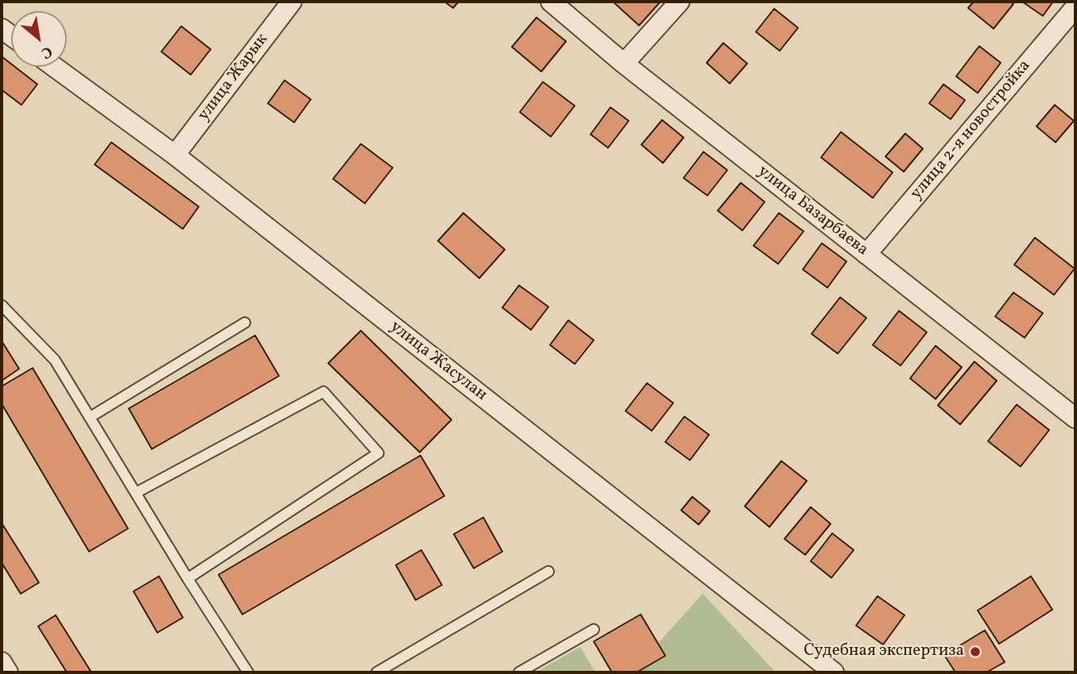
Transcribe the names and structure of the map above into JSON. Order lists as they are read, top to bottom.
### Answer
{
  "streets": {
    "street": [
      "улица Жарык",
      "улица 2-я новостройка",
      "улица Базарбаева",
      "улица Жасулан"
    ]
  },
  "crossings": [
    ["улица Жарык", "улица Жасулан"],
    ["улица 2-я новостройка", "улица Базарбаева"]
  ],
  "places": ["Судебная экспертиза"],
  "north": "bottom right"
}
